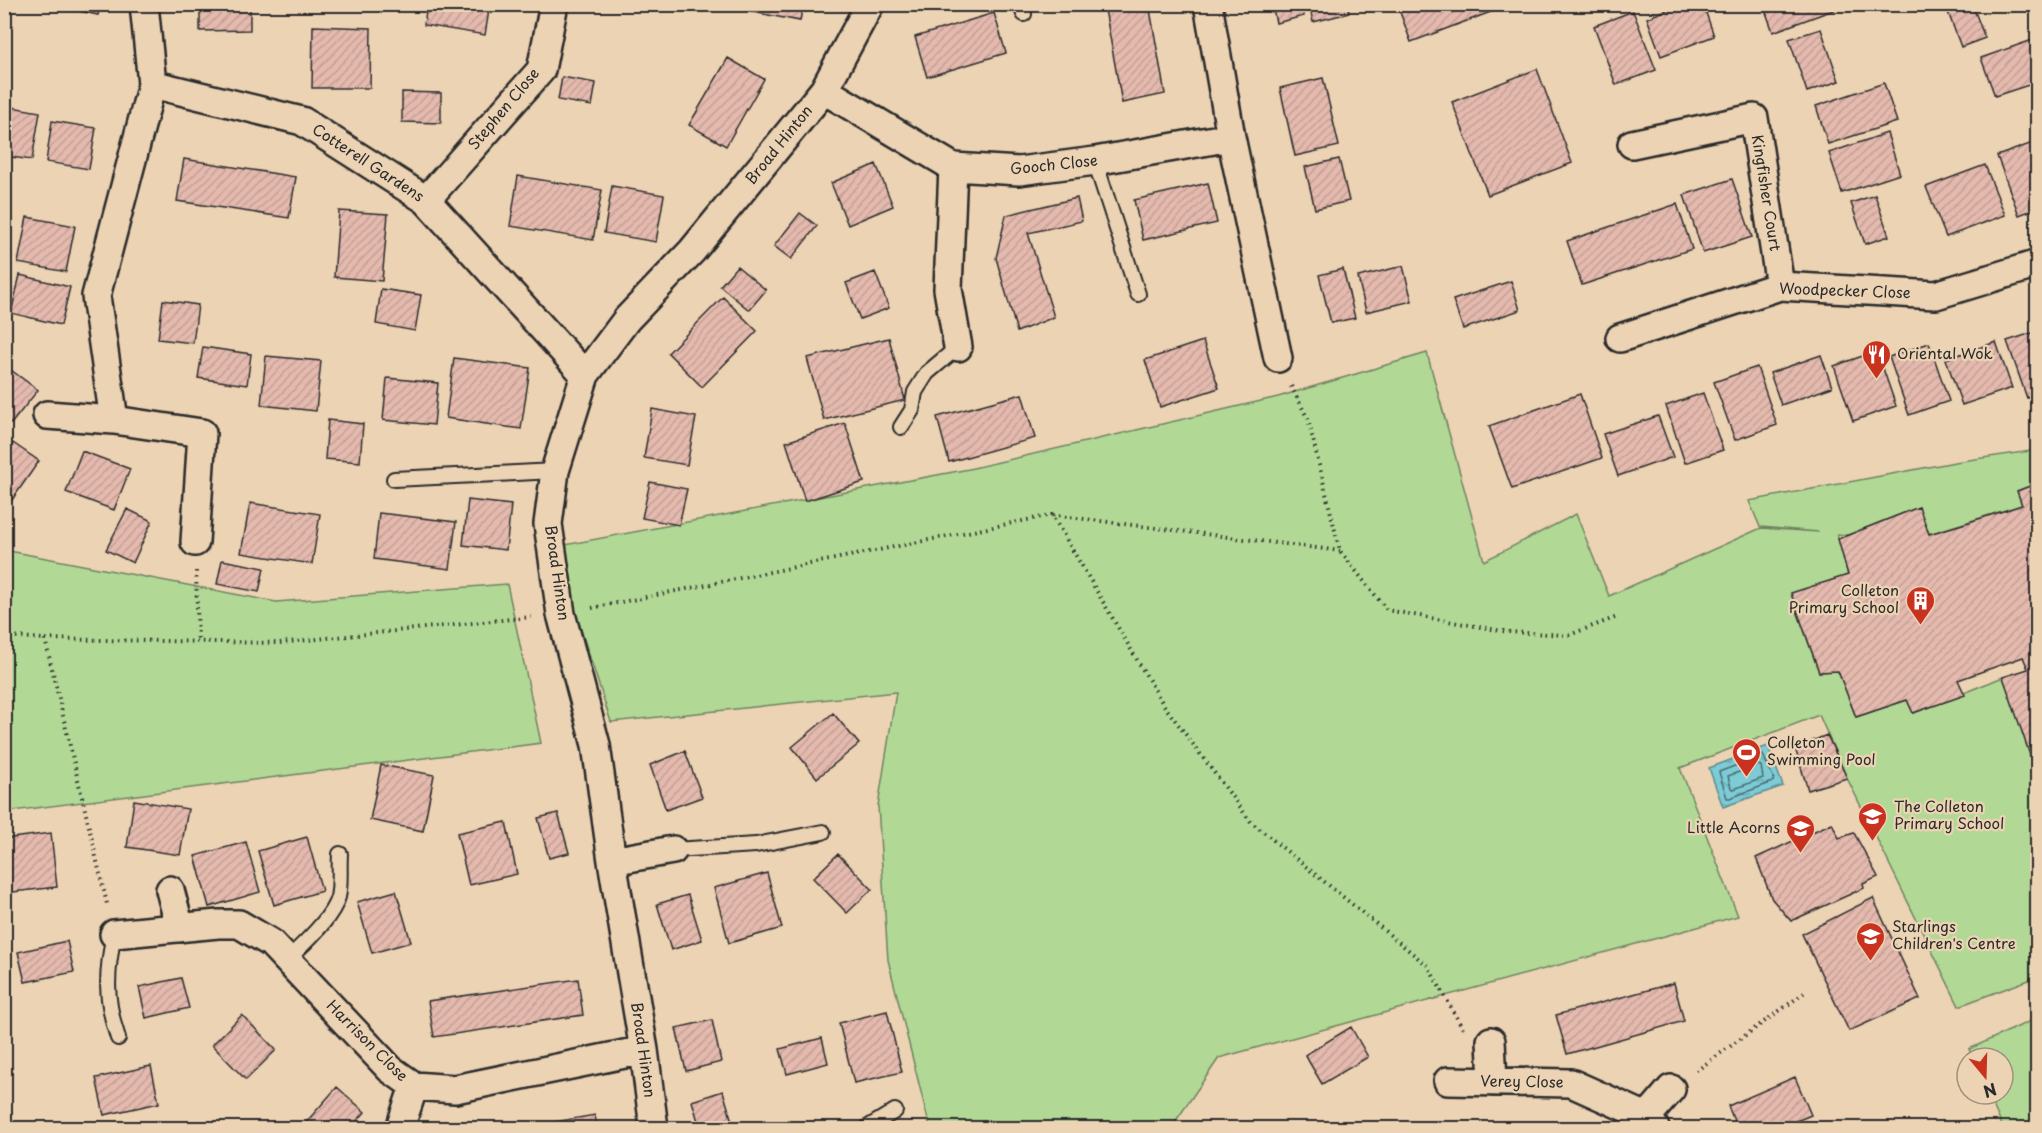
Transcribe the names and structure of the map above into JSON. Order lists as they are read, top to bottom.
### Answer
{
  "streets": {
    "street": [
      "Stephen Close",
      "Broad Hinton",
      "Cotterell Gardens",
      "Gooch Close",
      "Kingfisher Court",
      "Woodpecker Close",
      "Harrison Close",
      "Verey Close"
    ]
  },
  "crossings": [
    ["Stephen Close", "Cotterell Gardens"],
    ["Broad Hinton", "Cotterell Gardens"],
    ["Broad Hinton", "Gooch Close"],
    ["Broad Hinton", "Harrison Close"],
    ["Kingfisher Court", "Woodpecker Close"]
  ],
  "places": {
    "restaurant": ["Oriental Wok"],
    "building": ["Colleton Primary School"],
    "sports": ["Colleton Swimming Pool"],
    "school or university": ["The Colleton Primary School", "Little Acorns", "Starlings Children's Centre"]
  },
  "north": "bottom"
}
